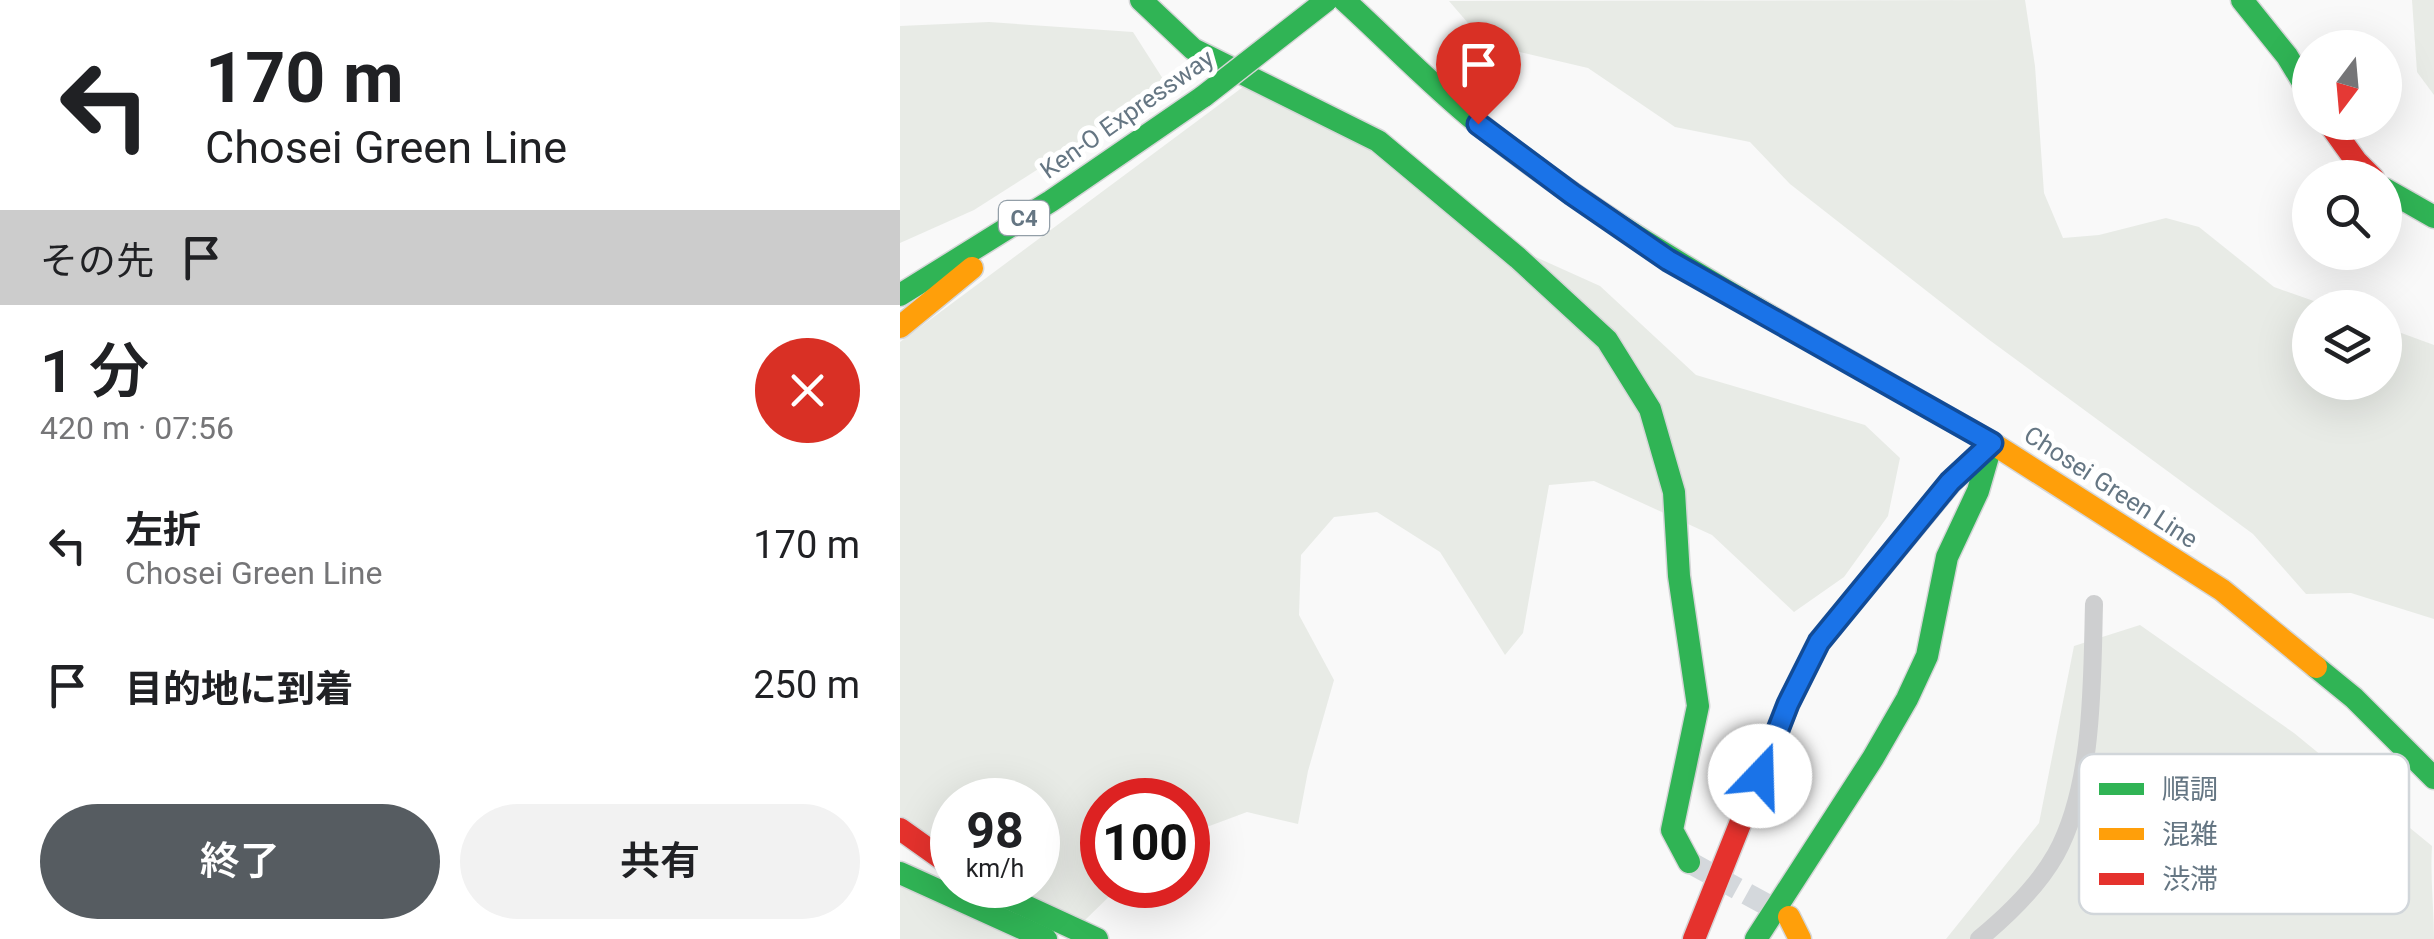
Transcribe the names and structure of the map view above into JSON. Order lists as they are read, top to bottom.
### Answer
{
  "streets": {
    "main road": ["Ken-O Expressway", "C4", "Chosei Green Line"]
  },
  "legend": ["順調", "混雑", "渋滞"],
  "north": "bottom",
  "page": {
    "turn": ["170 m", "Chosei Green Line"],
    "then": "その先",
    "heading": ["1 分", "420 m · 07:56"],
    "list": [
      {
        "name": "左折",
        "note": "Chosei Green Line",
        "value": "170 m"
      },
      {
        "name": "目的地に到着",
        "value": "250 m"
      }
    ],
    "speed": "98 km/h",
    "limit": "100",
    "buttons": ["終了", "共有"]
  }
}
